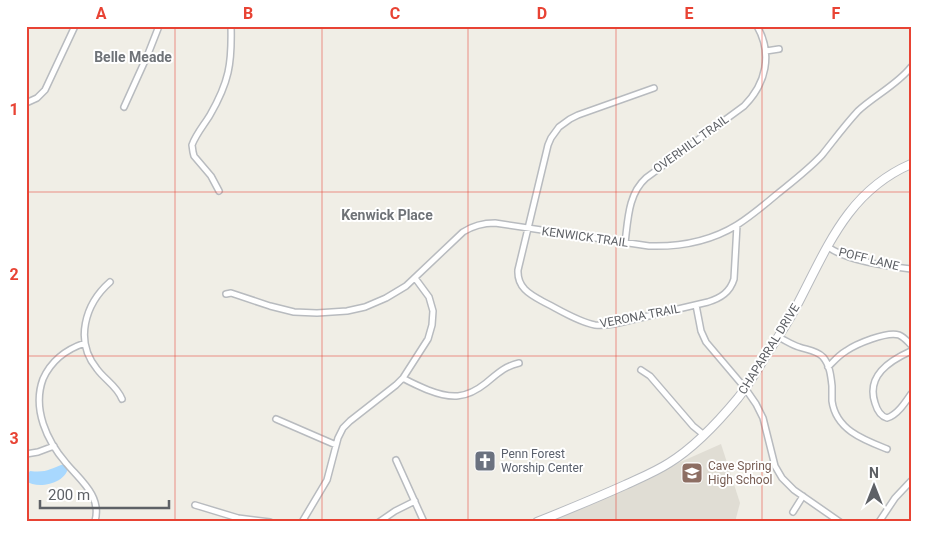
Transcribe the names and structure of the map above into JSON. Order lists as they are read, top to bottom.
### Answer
{
  "streets": {
    "street": [
      "OVERHILL TRAIL",
      "KENWICK TRAIL",
      "POFF LANE",
      "VERONA TRAIL",
      "CHAPARRAL DRIVE"
    ]
  },
  "crossings": [
    ["OVERHILL TRAIL", "KENWICK TRAIL"],
    ["KENWICK TRAIL", "VERONA TRAIL"],
    ["POFF LANE", "CHAPARRAL DRIVE"]
  ],
  "districts": ["Belle Meade", "Kenwick Place"],
  "places": {
    "church": ["Penn Forest Worship Center"],
    "school or university": ["Cave Spring High School"]
  },
  "scale_bar": "200 m",
  "north": "top",
  "grid": {
    "columns": [
      "A",
      "B",
      "C",
      "D",
      "E",
      "F"
    ],
    "rows": ["1", "2", "3"]
  }
}
